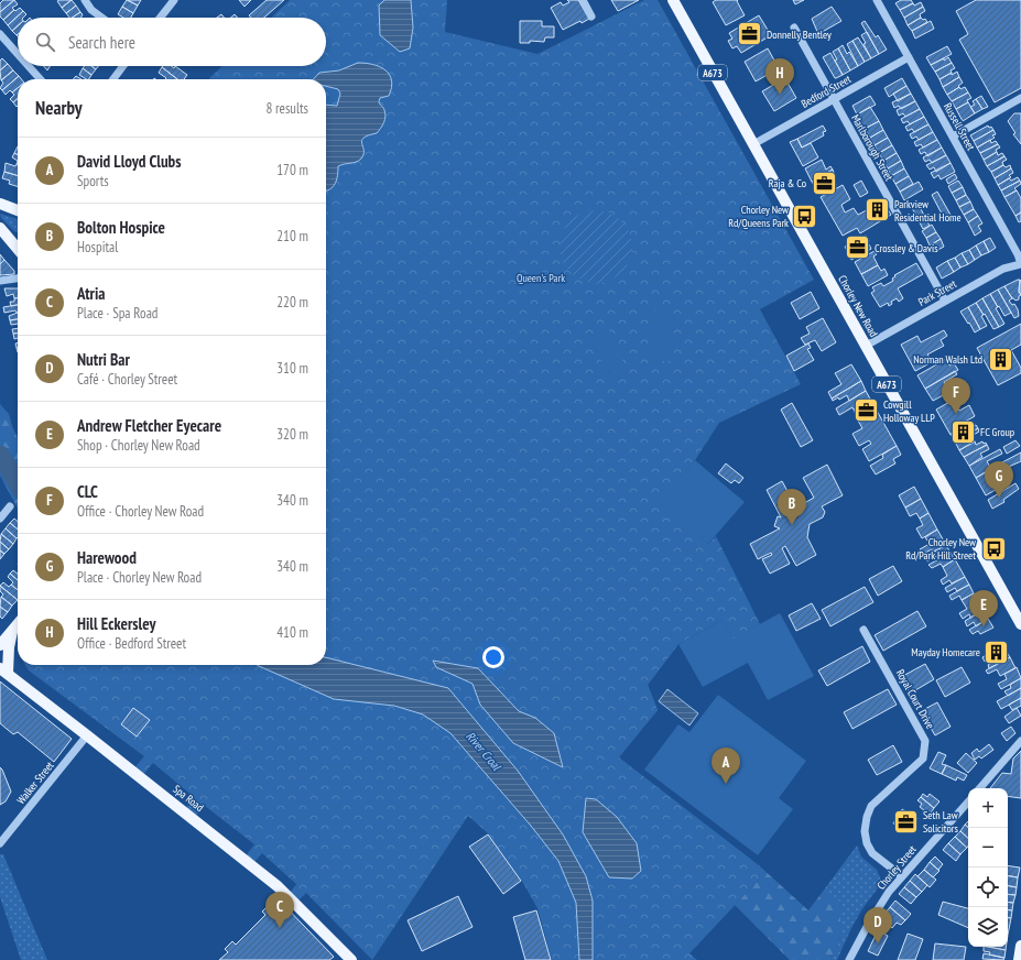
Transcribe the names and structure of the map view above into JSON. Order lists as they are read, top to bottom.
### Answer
{
  "streets": {
    "main road": ["A673", "Chorley New Road", "Spa Road"],
    "street": [
      "Bedford Street",
      "Russell Street",
      "Marlborough Street",
      "Park Street",
      "Royal Court Drive",
      "Walker Street",
      "Chorley Street"
    ]
  },
  "crossings": [
    ["Bedford Street", "Russell Street"],
    ["Bedford Street", "Marlborough Street"],
    ["Bedford Street", "Chorley New Road"],
    ["Russell Street", "Park Street"],
    ["Marlborough Street", "Park Street"],
    ["Park Street", "Chorley New Road"],
    ["Royal Court Drive", "Chorley Street"],
    ["Walker Street", "Spa Road"]
  ],
  "water": ["River Croal"],
  "parks": ["Queen's Park"],
  "places": {
    "office": [
      "Donnelly Bentley",
      "Raja & Co",
      "Crossley & Davis",
      "Cowgill Holloway LLP",
      "Seth Law Solicitors"
    ],
    "building": [
      "Parkview Residential Home",
      "Norman Walsh Ltd",
      "FC Group",
      "Mayday Homecare"
    ],
    "bus stop": ["Chorley New Rd/Queens Park", "Chorley New Rd/Park Hill Street"]
  },
  "page": {
    "search": "Search here",
    "pins": [
      "H",
      "F",
      "G",
      "B",
      "E",
      "A",
      "C",
      "D"
    ],
    "heading": ["Nearby", "8 results"],
    "list": [
      {
        "mark": "A",
        "name": "David Lloyd Clubs",
        "note": "Sports",
        "value": "170 m"
      },
      {
        "mark": "B",
        "name": "Bolton Hospice",
        "note": "Hospital",
        "value": "210 m"
      },
      {
        "mark": "C",
        "name": "Atria",
        "note": "Place · Spa Road",
        "value": "220 m"
      },
      {
        "mark": "D",
        "name": "Nutri Bar",
        "note": "Café · Chorley Street",
        "value": "310 m"
      },
      {
        "mark": "E",
        "name": "Andrew Fletcher Eyecare",
        "note": "Shop · Chorley New Road",
        "value": "320 m"
      },
      {
        "mark": "F",
        "name": "CLC",
        "note": "Office · Chorley New Road",
        "value": "340 m"
      },
      {
        "mark": "G",
        "name": "Harewood",
        "note": "Place · Chorley New Road",
        "value": "340 m"
      },
      {
        "mark": "H",
        "name": "Hill Eckersley",
        "note": "Office · Bedford Street",
        "value": "410 m"
      }
    ],
    "map_buttons": ["+", "−"]
  }
}
